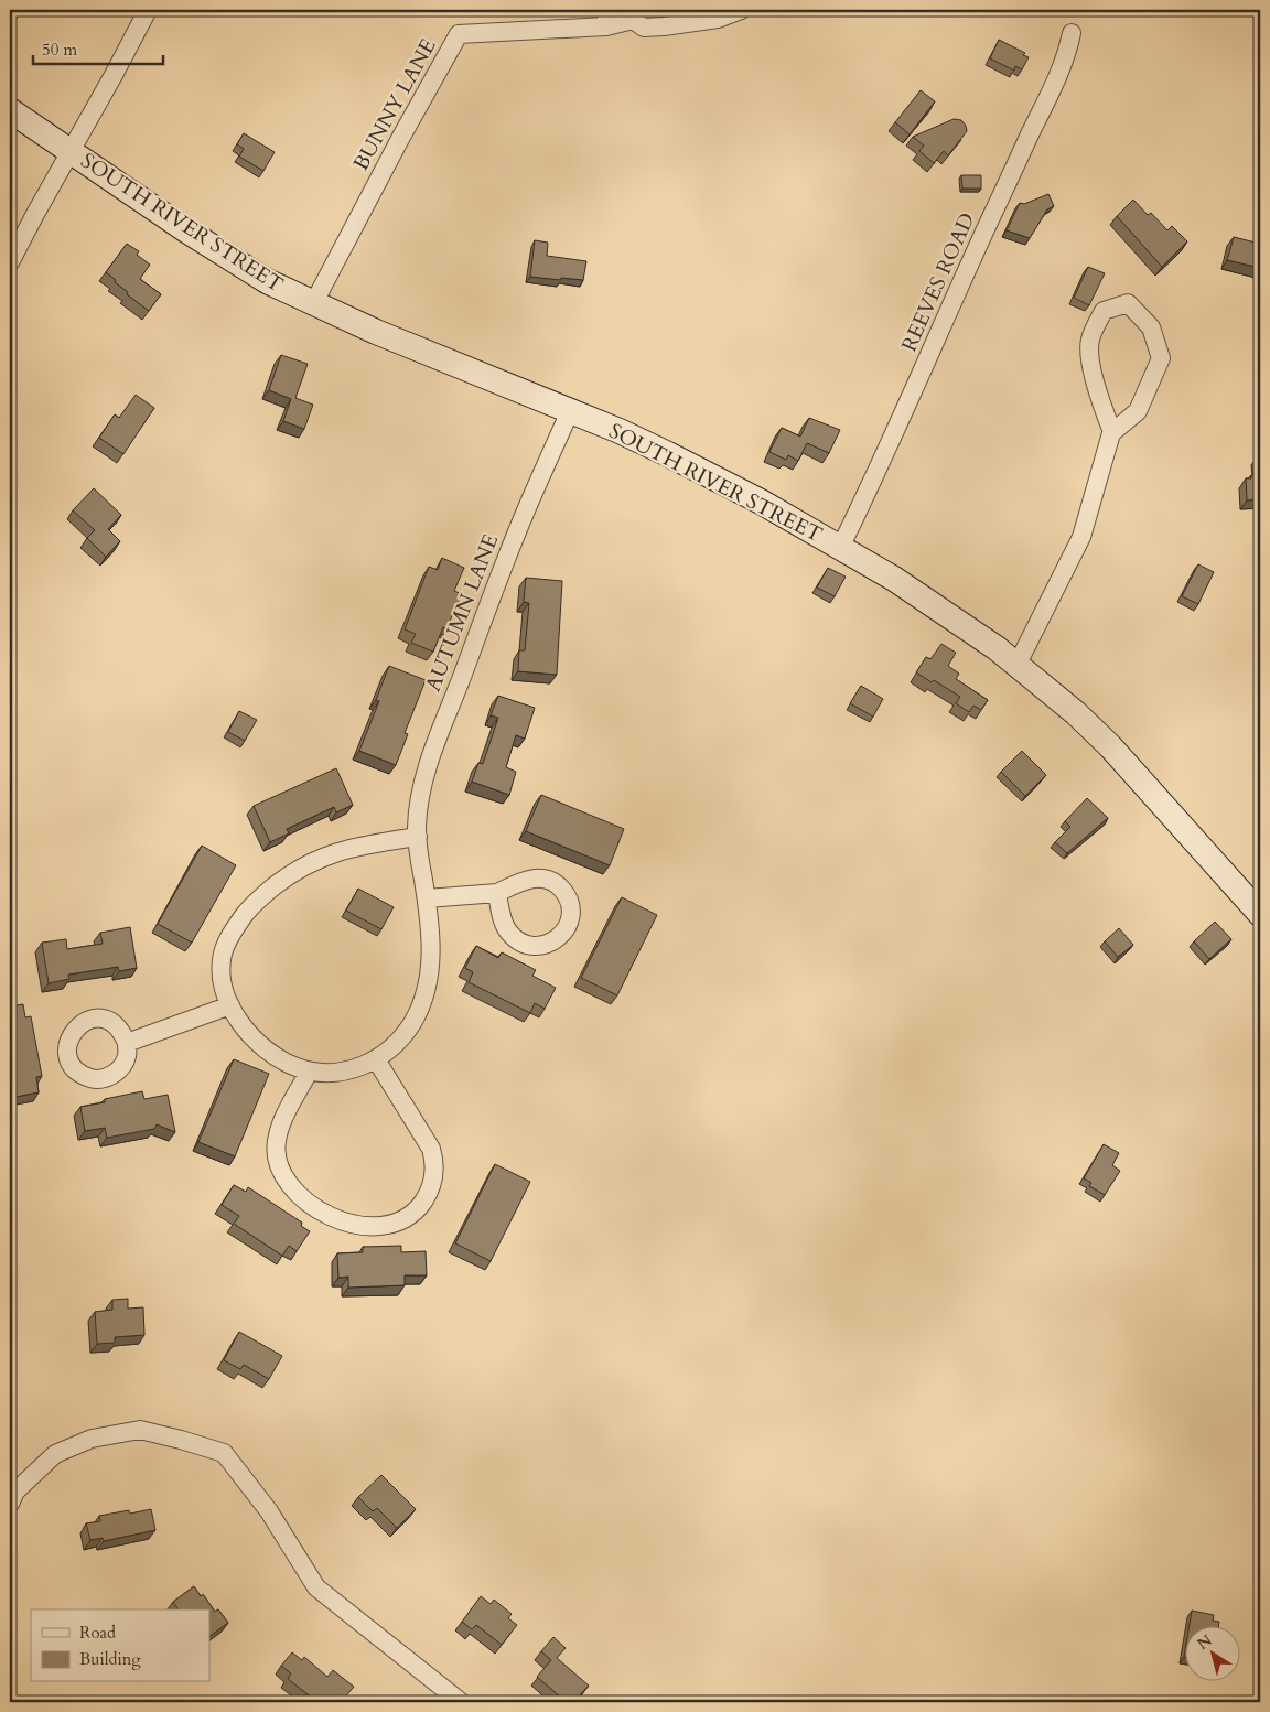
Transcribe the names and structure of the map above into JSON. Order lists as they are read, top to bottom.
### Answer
{
  "streets": {
    "street": [
      "BUNNY LANE",
      "SOUTH RIVER STREET",
      "REEVES ROAD",
      "AUTUMN LANE"
    ]
  },
  "crossings": [
    ["BUNNY LANE", "SOUTH RIVER STREET"],
    ["SOUTH RIVER STREET", "REEVES ROAD"],
    ["SOUTH RIVER STREET", "AUTUMN LANE"]
  ],
  "legend": ["Road", "Building"],
  "scale_bar": "50 m",
  "north": "top left"
}
